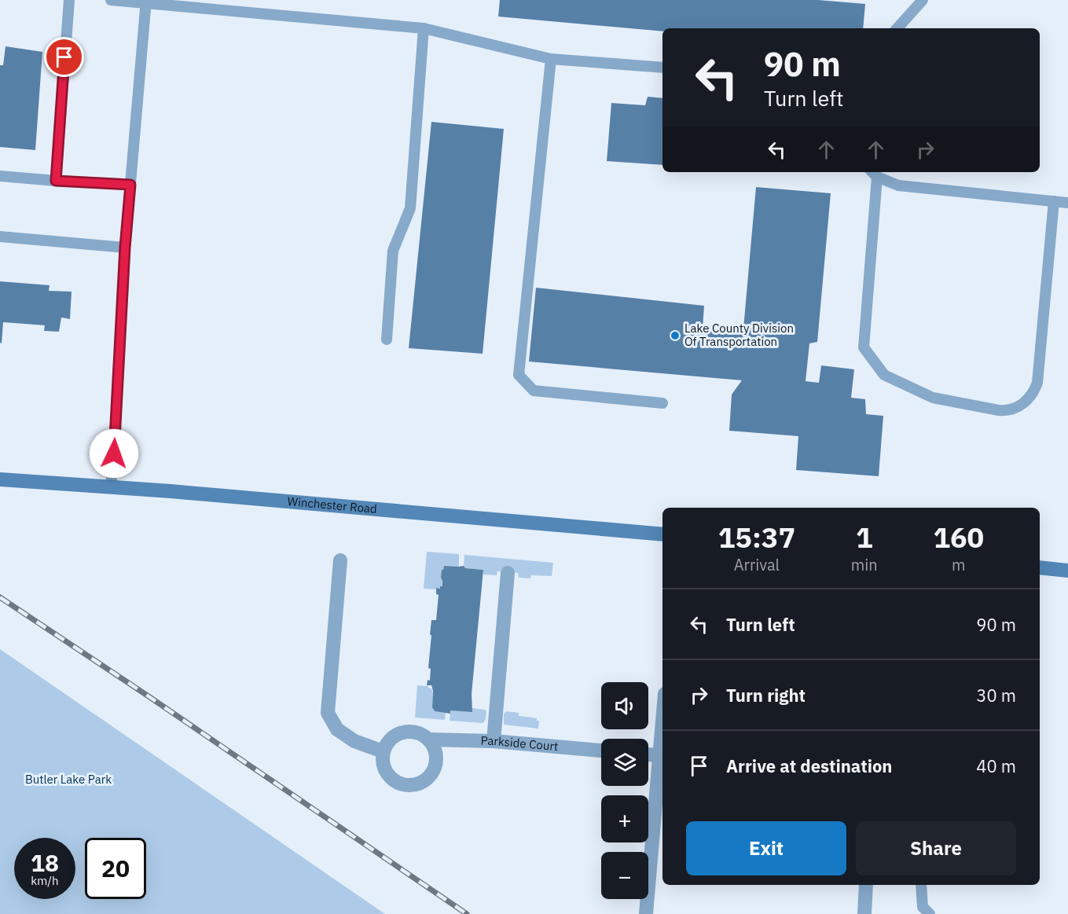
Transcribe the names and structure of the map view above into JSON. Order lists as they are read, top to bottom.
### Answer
{
  "streets": {
    "main road": ["Winchester Road"],
    "street": ["Parkside Court"]
  },
  "parks": ["Butler Lake Park"],
  "places": ["Lake County Division Of Transportation"],
  "page": {
    "turn": ["90 m", "Turn left"],
    "eta": [
      "15:37",
      "Arrival",
      "1",
      "min",
      "160",
      "m"
    ],
    "list": [
      {
        "name": "Turn left",
        "value": "90 m"
      },
      {
        "name": "Turn right",
        "value": "30 m"
      },
      {
        "name": "Arrive at destination",
        "value": "40 m"
      }
    ],
    "map_buttons": ["+", "−"],
    "buttons": ["Exit", "Share"],
    "speed": "18 km/h",
    "limit": "20"
  }
}
